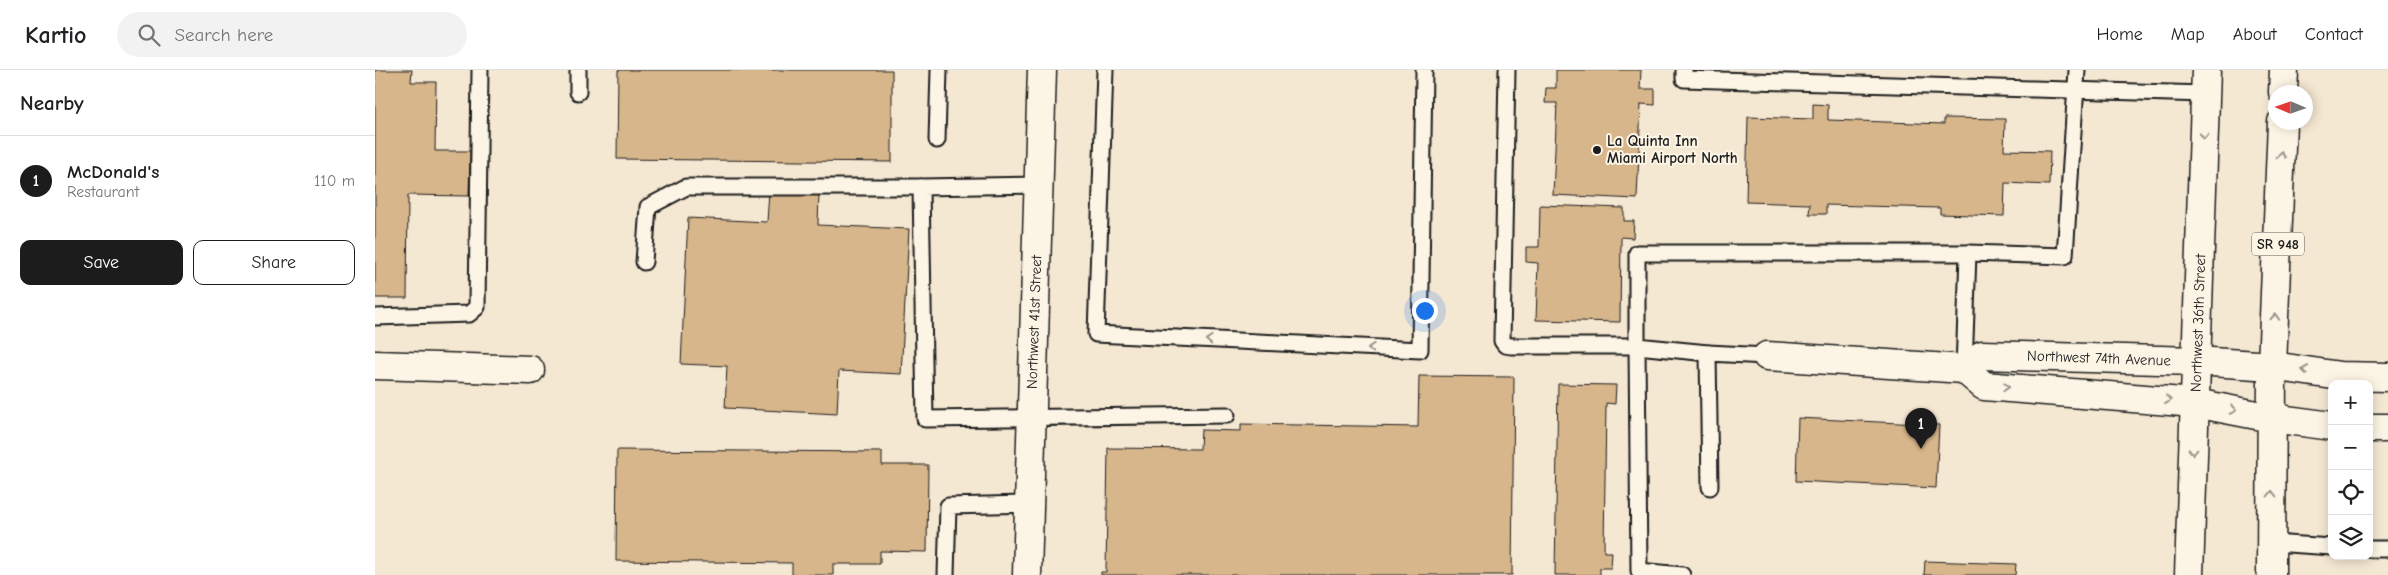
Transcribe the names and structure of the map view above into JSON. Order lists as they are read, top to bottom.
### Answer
{
  "streets": {
    "street": [
      "SR 948",
      "Northwest 41st Street",
      "Northwest 36th Street",
      "Northwest 74th Avenue"
    ]
  },
  "crossings": [
    ["SR 948", "Northwest 74th Avenue"],
    ["Northwest 36th Street", "Northwest 74th Avenue"]
  ],
  "places": ["La Quinta Inn Miami Airport North"],
  "north": "left",
  "page": {
    "header": "Kartio",
    "search": "Search here",
    "nav": [
      "Home",
      "Map",
      "About",
      "Contact"
    ],
    "heading": "Nearby",
    "list": [
      {
        "mark": "1",
        "name": "McDonald's",
        "note": "Restaurant",
        "value": "110 m"
      }
    ],
    "buttons": ["Save", "Share"],
    "map_buttons": ["+", "−"],
    "pins": "1"
  }
}
